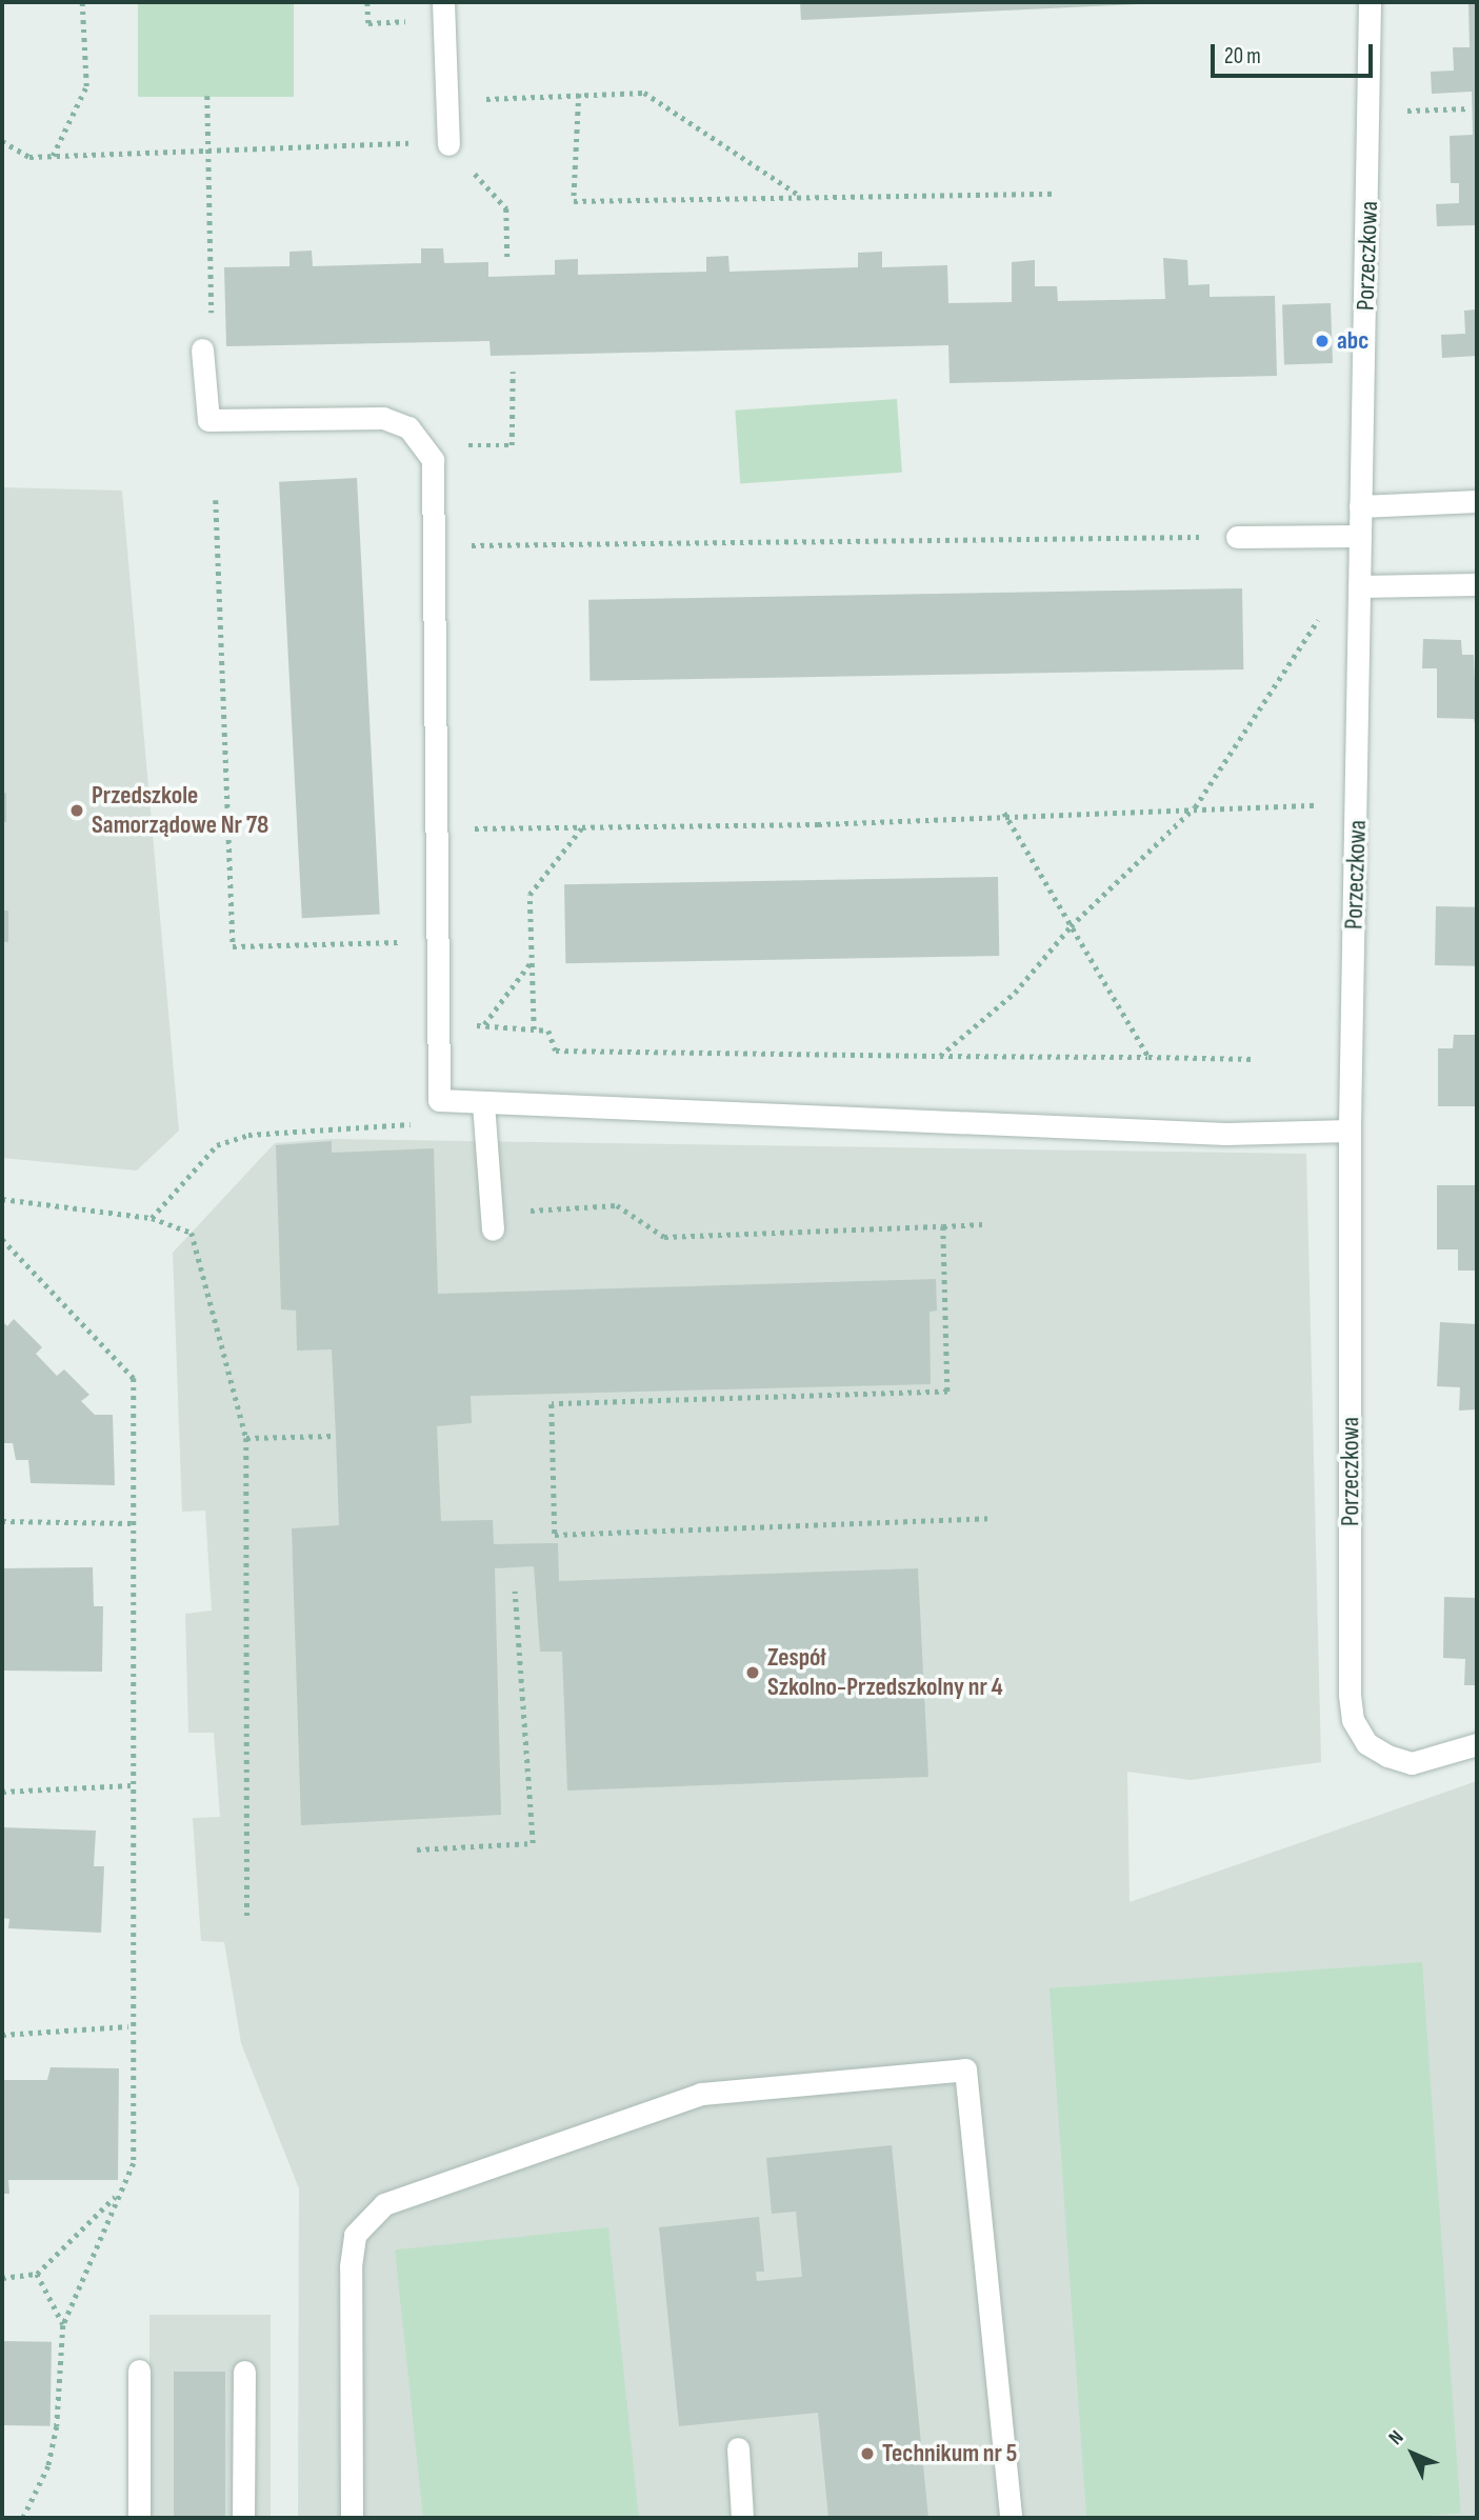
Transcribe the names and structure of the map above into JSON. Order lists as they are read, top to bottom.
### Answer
{
  "streets": {
    "street": ["Porzeczkowa"]
  },
  "places": [
    "abc",
    "Przedszkole Samorządowe Nr 78",
    "Zespół Szkolno-Przedszkolny nr 4",
    "Technikum nr 5"
  ],
  "scale_bar": "20 m",
  "north": "top left"
}
